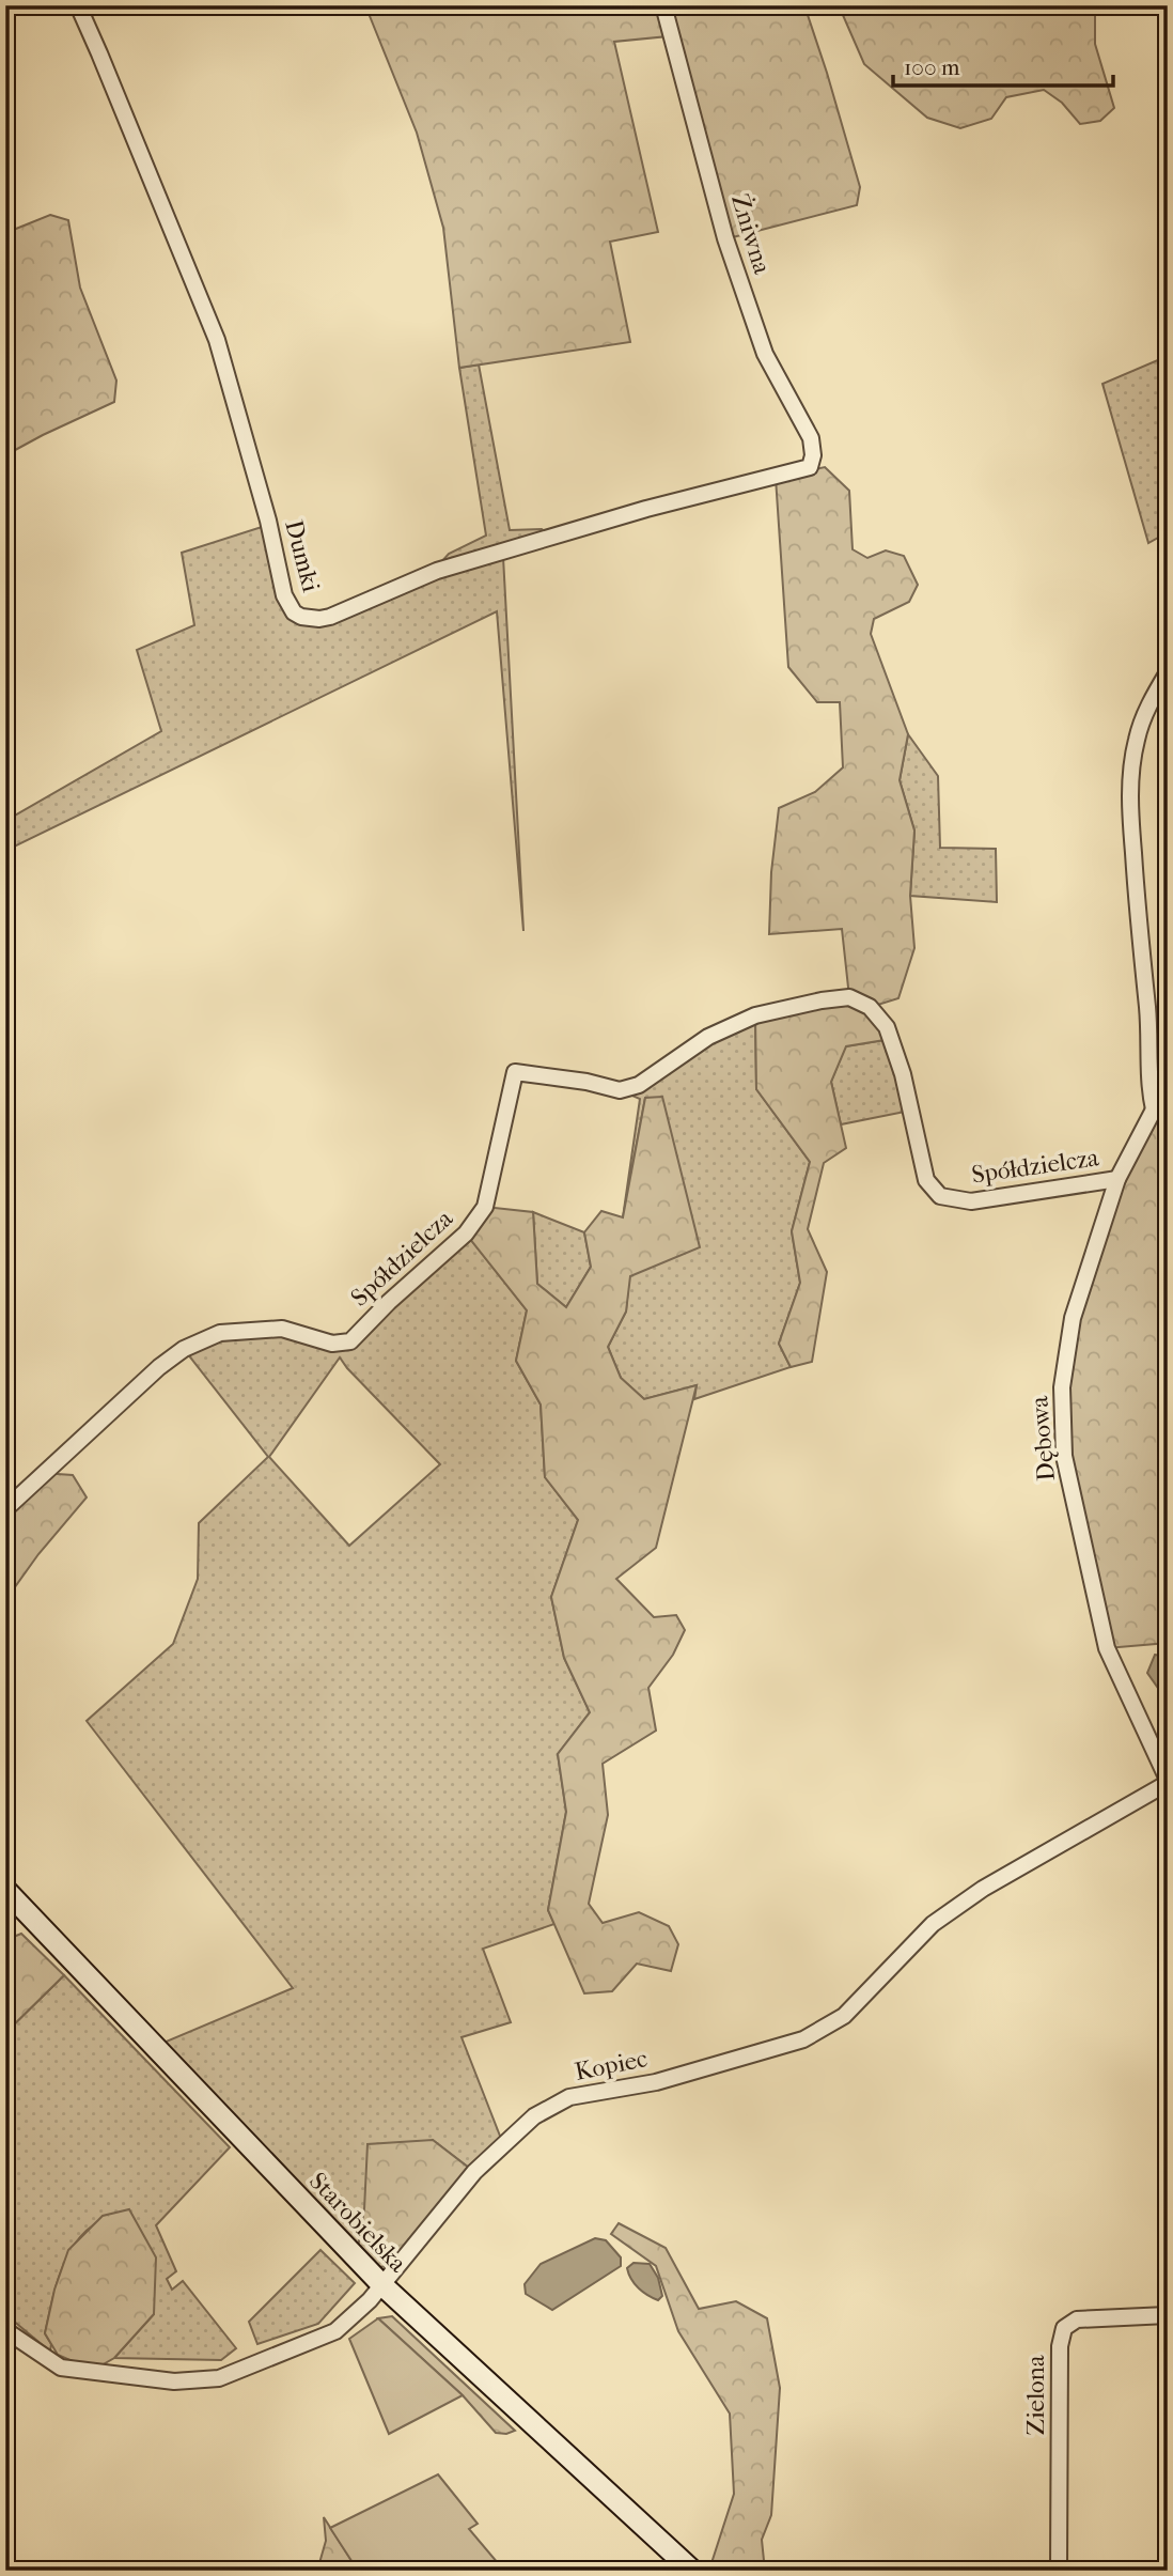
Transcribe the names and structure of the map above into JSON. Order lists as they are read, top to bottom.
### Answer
{
  "streets": {
    "street": [
      "Żniwna",
      "Dumki",
      "Spółdzielcza",
      "Dębowa",
      "Kopiec",
      "Starobielska",
      "Zielona"
    ]
  },
  "crossings": [
    ["Żniwna", "Dumki"],
    ["Spółdzielcza", "Dębowa"],
    ["Dębowa", "Kopiec"],
    ["Kopiec", "Starobielska"]
  ],
  "scale_bar": "100 m"
}
